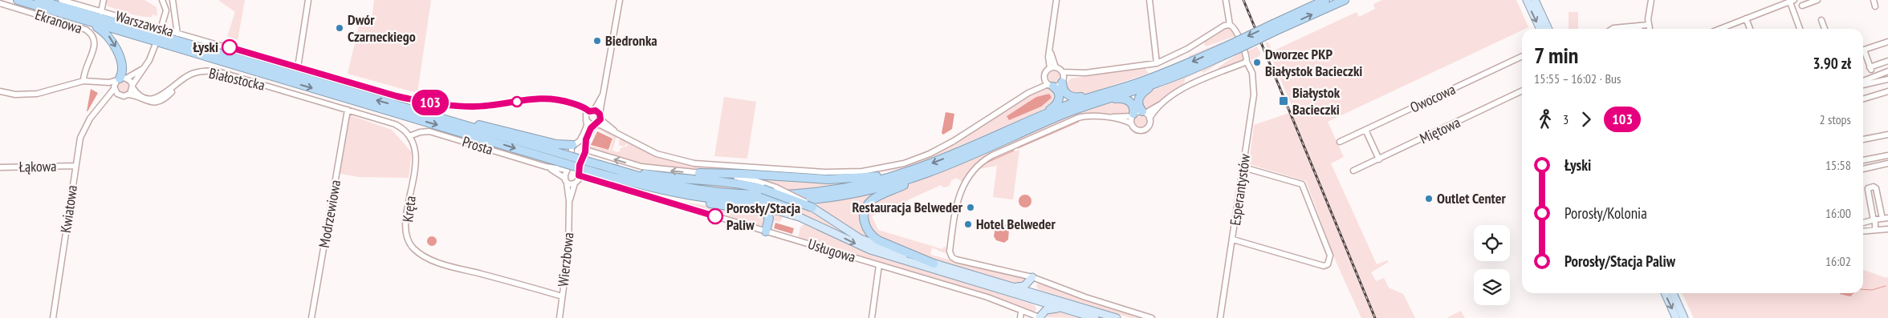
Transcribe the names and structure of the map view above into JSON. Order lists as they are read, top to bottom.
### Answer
{
  "streets": {
    "street": [
      "Ekranowa",
      "Warszawska",
      "Białostocka",
      "Owocowa",
      "Miętowa",
      "Prosta",
      "Łąkowa",
      "Esperantystów",
      "Kwiatowa",
      "Kręta",
      "Modrzewiowa",
      "Usługowa",
      "Wierzbowa"
    ]
  },
  "crossings": [
    ["Białostocka", "Kwiatowa"],
    ["Białostocka", "Modrzewiowa"],
    ["Prosta", "Kręta"],
    ["Prosta", "Usługowa"],
    ["Prosta", "Wierzbowa"],
    ["Łąkowa", "Kwiatowa"],
    ["Kręta", "Wierzbowa"],
    ["Usługowa", "Wierzbowa"]
  ],
  "places": {
    "other": [
      "Dwór Czarneckiego",
      "Biedronka",
      "Łyski",
      "Dworzec PKP Białystok Bacieczki",
      "Outlet Center",
      "Restauracja Belweder",
      "Porosły/Stacja Paliw",
      "Hotel Belweder"
    ],
    "transit": ["Białystok Bacieczki"]
  },
  "lines": ["bus line 103"],
  "page": {
    "on_map": "103",
    "heading": ["7 min", "15:55 – 16:02 · Bus", "3.90 zł"],
    "legs": ["3", "103", "2 stops"],
    "list": [
      {
        "name": "Łyski",
        "value": "15:58"
      },
      {
        "name": "Porosły/Kolonia",
        "value": "16:00"
      },
      {
        "name": "Porosły/Stacja Paliw",
        "value": "16:02"
      }
    ]
  }
}
